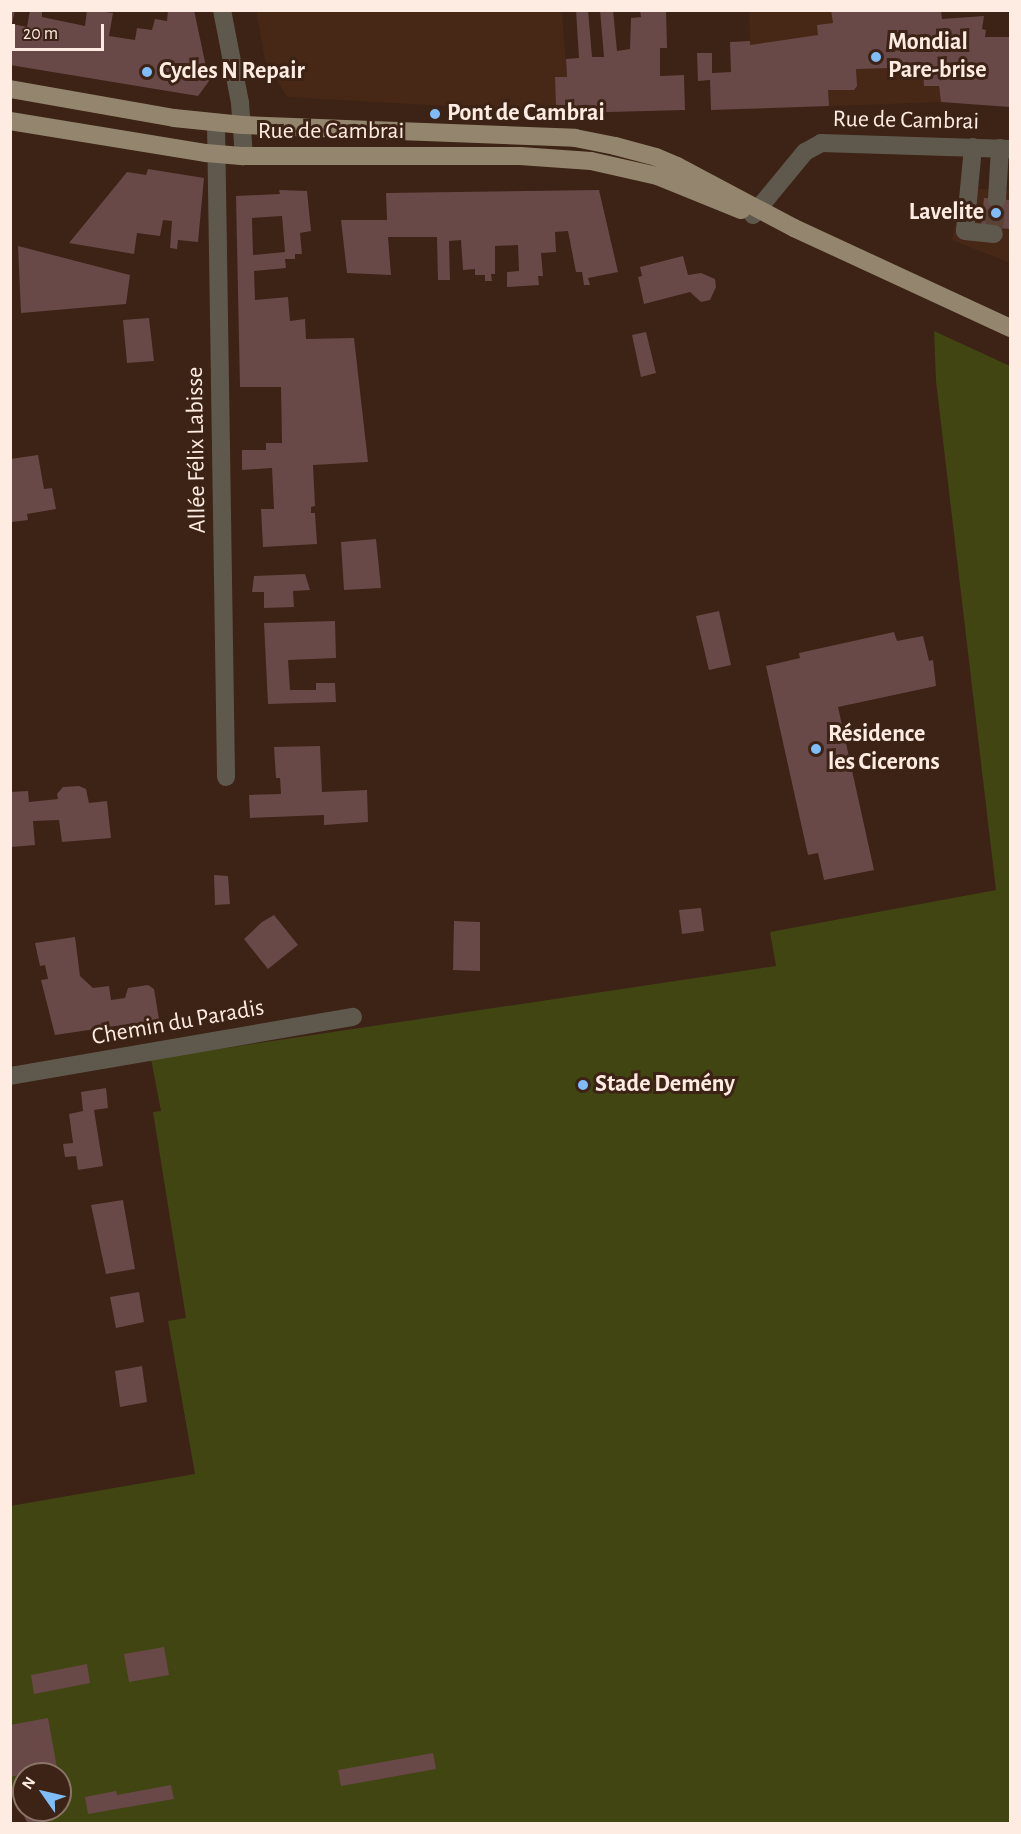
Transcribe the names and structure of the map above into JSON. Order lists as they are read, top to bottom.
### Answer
{
  "streets": {
    "main road": ["Rue de Cambrai"],
    "street": ["Allée Félix Labisse", "Chemin du Paradis"]
  },
  "crossings": [
    ["Rue de Cambrai", "Allée Félix Labisse"]
  ],
  "places": [
    "Mondial Pare-brise",
    "Cycles N Repair",
    "Pont de Cambrai",
    "Lavelite",
    "Résidence les Cicerons",
    "Stade Demény"
  ],
  "scale_bar": "20 m",
  "north": "top left"
}
